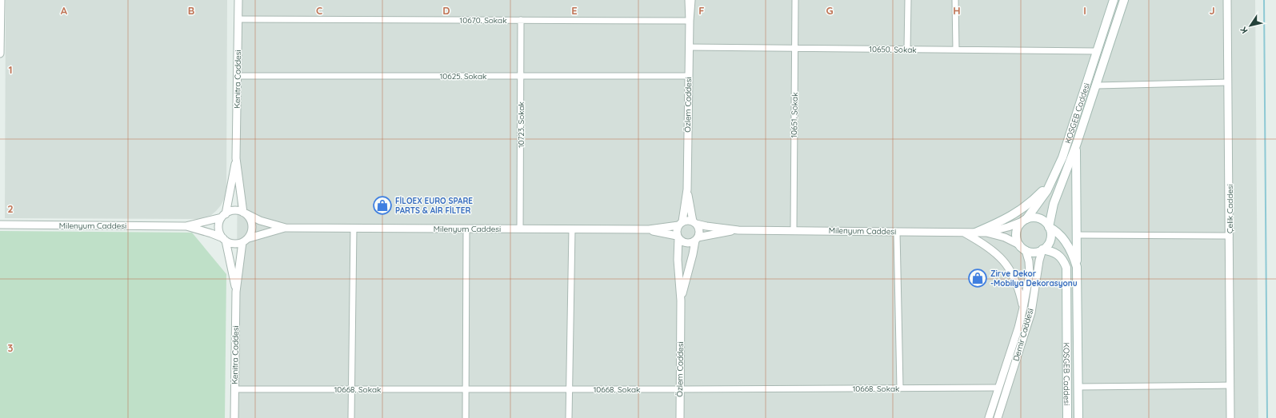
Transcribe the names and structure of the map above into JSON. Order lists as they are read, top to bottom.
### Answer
{
  "streets": {
    "main road": ["KOSGEB Caddesi"],
    "street": [
      "10670. Sokak",
      "10650. Sokak",
      "10625. Sokak",
      "Kenitra Caddesi",
      "Özlem Caddesi",
      "10651. Sokak",
      "10723. Sokak",
      "Çelik Caddesi",
      "Milenyum Caddesi",
      "Demir Caddesi",
      "10668. Sokak"
    ]
  },
  "crossings": [
    ["10670. Sokak", "Kenitra Caddesi"],
    ["10670. Sokak", "Özlem Caddesi"],
    ["10670. Sokak", "10723. Sokak"],
    ["10650. Sokak", "Özlem Caddesi"],
    ["10650. Sokak", "KOSGEB Caddesi"],
    ["10650. Sokak", "10651. Sokak"],
    ["10625. Sokak", "Kenitra Caddesi"],
    ["10625. Sokak", "Özlem Caddesi"],
    ["10625. Sokak", "10723. Sokak"],
    ["Kenitra Caddesi", "10668. Sokak"],
    ["Özlem Caddesi", "10668. Sokak"],
    ["KOSGEB Caddesi", "Milenyum Caddesi"],
    ["KOSGEB Caddesi", "Demir Caddesi"],
    ["10651. Sokak", "Milenyum Caddesi"],
    ["10723. Sokak", "Milenyum Caddesi"],
    ["Milenyum Caddesi", "Demir Caddesi"],
    ["Demir Caddesi", "10668. Sokak"]
  ],
  "places": {
    "shop": ["FİLOEX EURO SPARE PARTS & AİR FİLTER", "Zirve Dekor -Mobilya Dekorasyonu"]
  },
  "north": "bottom left",
  "grid": {
    "columns": [
      "A",
      "B",
      "C",
      "D",
      "E",
      "F",
      "G",
      "H",
      "I",
      "J"
    ],
    "rows": ["1", "2", "3"]
  }
}
